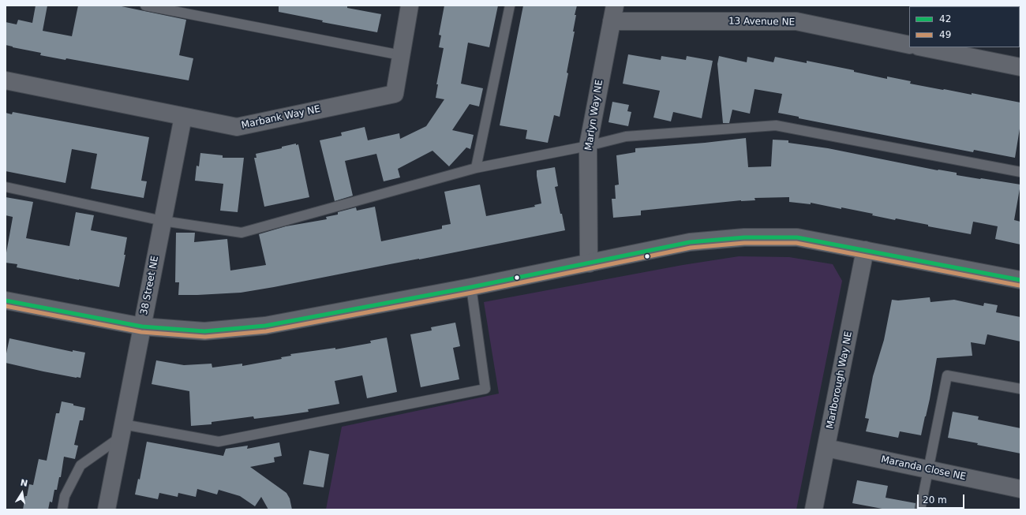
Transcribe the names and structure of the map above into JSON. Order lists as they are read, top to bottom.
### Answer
{
  "streets": {
    "street": [
      "13 Avenue NE",
      "Marlyn Way NE",
      "Marbank Way NE",
      "38 Street NE",
      "Marlborough Way NE",
      "Maranda Close NE"
    ]
  },
  "crossings": [
    ["13 Avenue NE", "Marlyn Way NE"],
    ["Marbank Way NE", "38 Street NE"],
    ["Marlborough Way NE", "Maranda Close NE"]
  ],
  "lines": ["transit line 42", "transit line 49"],
  "legend": ["42", "49"],
  "scale_bar": "20 m",
  "north": "top"
}
